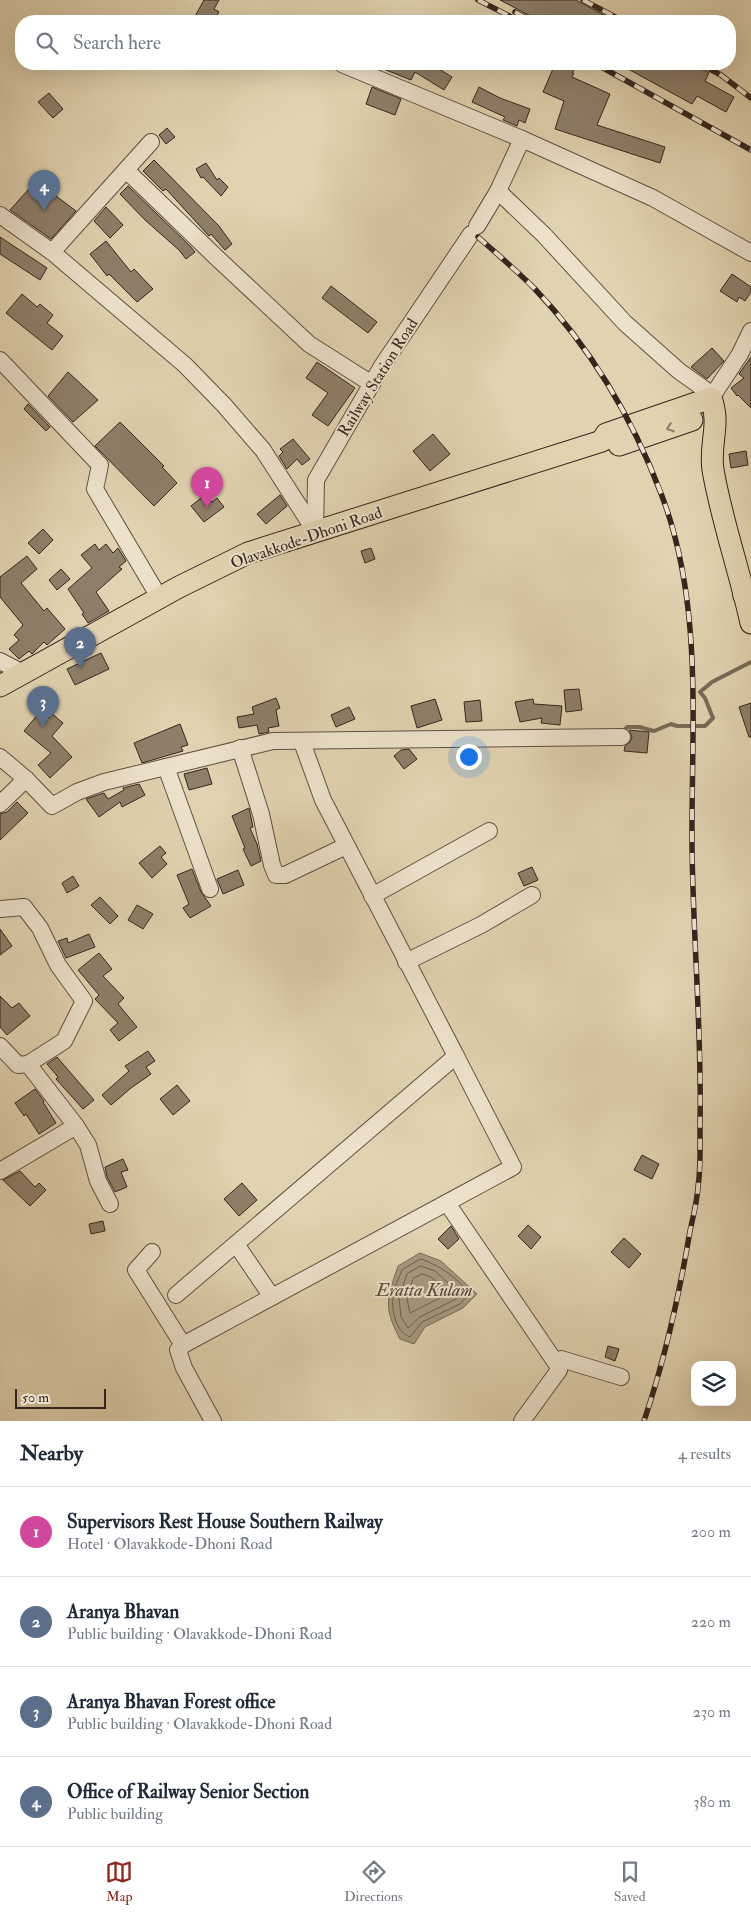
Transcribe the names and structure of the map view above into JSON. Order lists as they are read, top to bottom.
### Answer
{
  "streets": {
    "main road": ["Olavakkode-Dhoni Road"],
    "street": ["Railway Station Road"]
  },
  "crossings": [
    ["Railway Station Road", "Olavakkode-Dhoni Road"]
  ],
  "water": ["Eratta Kulam"],
  "scale_bar": "50 m",
  "page": {
    "search": "Search here",
    "pins": [
      "4",
      "1",
      "2",
      "3"
    ],
    "scale": "50 m",
    "heading": ["Nearby", "4 results"],
    "list": [
      {
        "mark": "1",
        "name": "Supervisors Rest House Southern Railway",
        "note": "Hotel · Olavakkode-Dhoni Road",
        "value": "200 m"
      },
      {
        "mark": "2",
        "name": "Aranya Bhavan",
        "note": "Public building · Olavakkode-Dhoni Road",
        "value": "220 m"
      },
      {
        "mark": "3",
        "name": "Aranya Bhavan Forest office",
        "note": "Public building · Olavakkode-Dhoni Road",
        "value": "230 m"
      },
      {
        "mark": "4",
        "name": "Office of Railway Senior Section",
        "note": "Public building",
        "value": "380 m"
      }
    ],
    "nav": ["Map", "Directions", "Saved"]
  }
}
